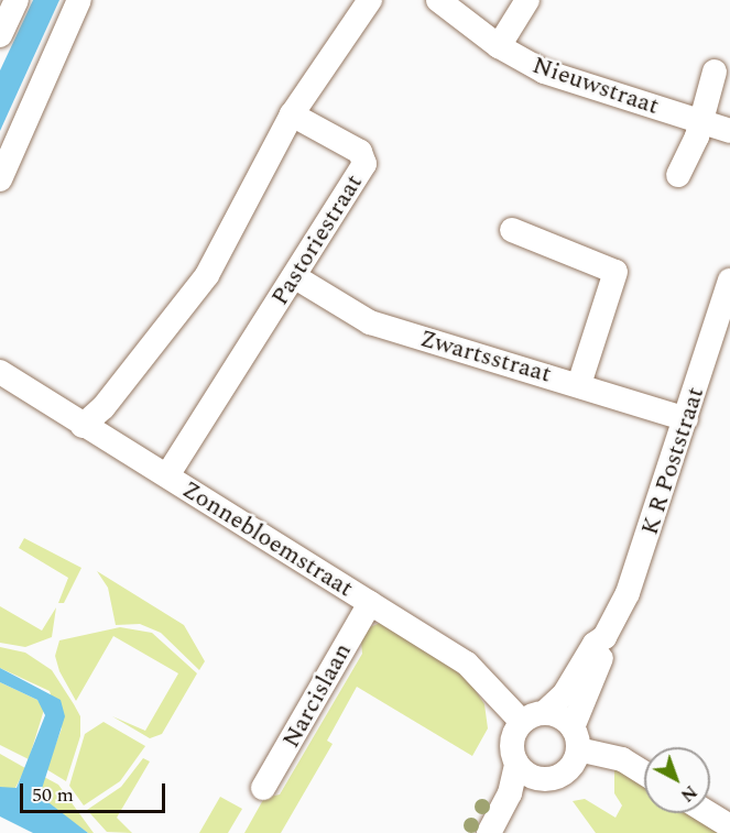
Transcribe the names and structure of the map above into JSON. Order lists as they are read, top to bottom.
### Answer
{
  "streets": {
    "street": [
      "Nieuwstraat",
      "Pastoriestraat",
      "Zwartsstraat",
      "K R Poststraat",
      "Zonnebloemstraat",
      "Narcislaan"
    ]
  },
  "crossings": [
    ["Pastoriestraat", "Zwartsstraat"],
    ["Pastoriestraat", "Zonnebloemstraat"],
    ["Zwartsstraat", "K R Poststraat"],
    ["K R Poststraat", "Zonnebloemstraat"],
    ["Zonnebloemstraat", "Narcislaan"]
  ],
  "scale_bar": "50 m",
  "north": "bottom right"
}
